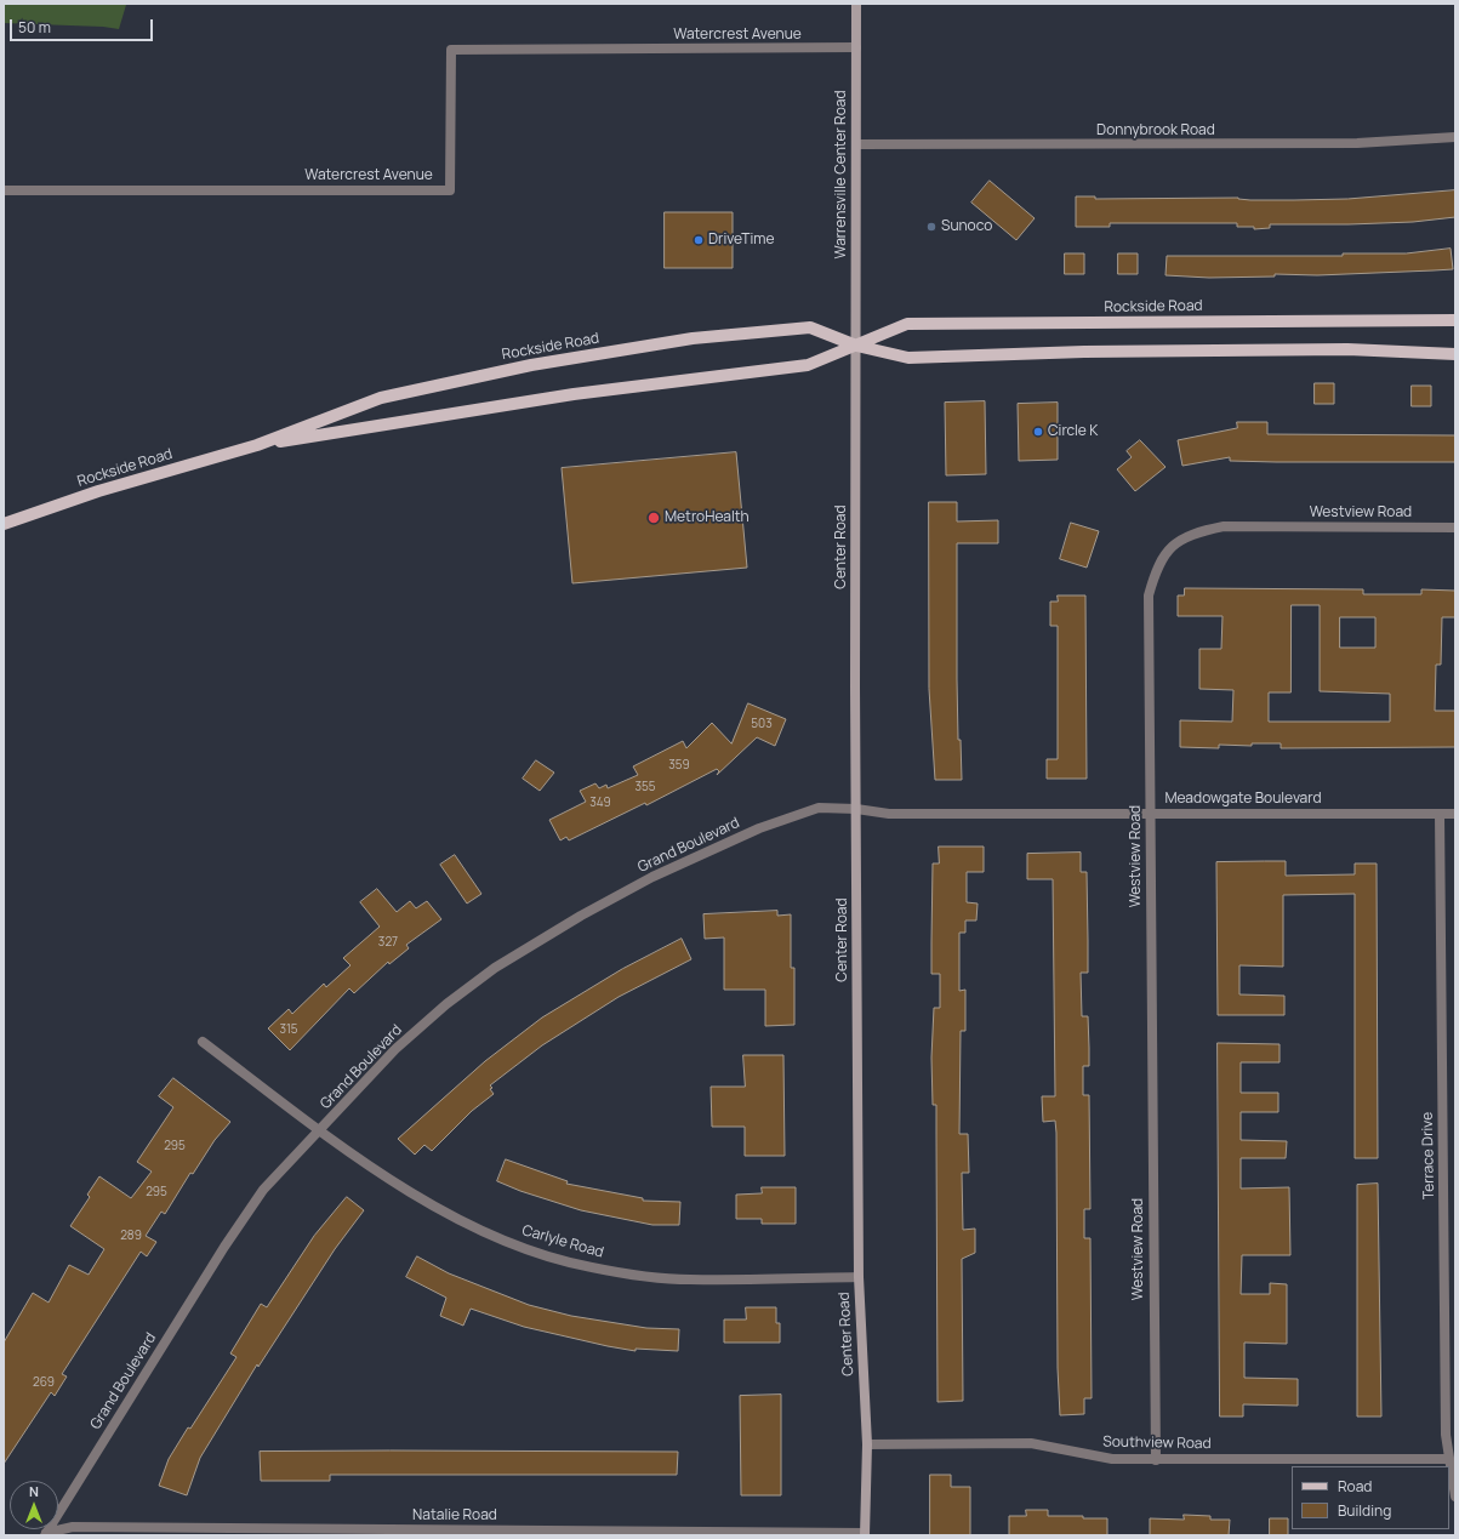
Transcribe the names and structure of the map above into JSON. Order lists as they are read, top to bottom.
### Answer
{
  "streets": {
    "main road": ["Warrensville Center Road", "Rockside Road", "Center Road"],
    "street": [
      "Watercrest Avenue",
      "Donnybrook Road",
      "Westview Road",
      "Meadowgate Boulevard",
      "Grand Boulevard",
      "Terrace Drive",
      "Carlyle Road",
      "Southview Road",
      "Natalie Road"
    ]
  },
  "crossings": [
    ["Watercrest Avenue", "Warrensville Center Road"],
    ["Donnybrook Road", "Warrensville Center Road"],
    ["Warrensville Center Road", "Rockside Road"],
    ["Warrensville Center Road", "Center Road"],
    ["Rockside Road", "Center Road"],
    ["Westview Road", "Meadowgate Boulevard"],
    ["Westview Road", "Southview Road"],
    ["Center Road", "Meadowgate Boulevard"],
    ["Center Road", "Grand Boulevard"],
    ["Center Road", "Carlyle Road"],
    ["Center Road", "Southview Road"],
    ["Center Road", "Natalie Road"],
    ["Meadowgate Boulevard", "Grand Boulevard"],
    ["Meadowgate Boulevard", "Terrace Drive"],
    ["Grand Boulevard", "Carlyle Road"],
    ["Grand Boulevard", "Natalie Road"],
    ["Terrace Drive", "Southview Road"]
  ],
  "places": [
    "Sunoco",
    "DriveTime",
    "Circle K",
    "MetroHealth"
  ],
  "house_numbers": [
    "503",
    "359",
    "355",
    "349",
    "327",
    "315",
    "295",
    "295",
    "289",
    "269"
  ],
  "legend": ["Road", "Building"],
  "scale_bar": "50 m",
  "north": "top"
}
